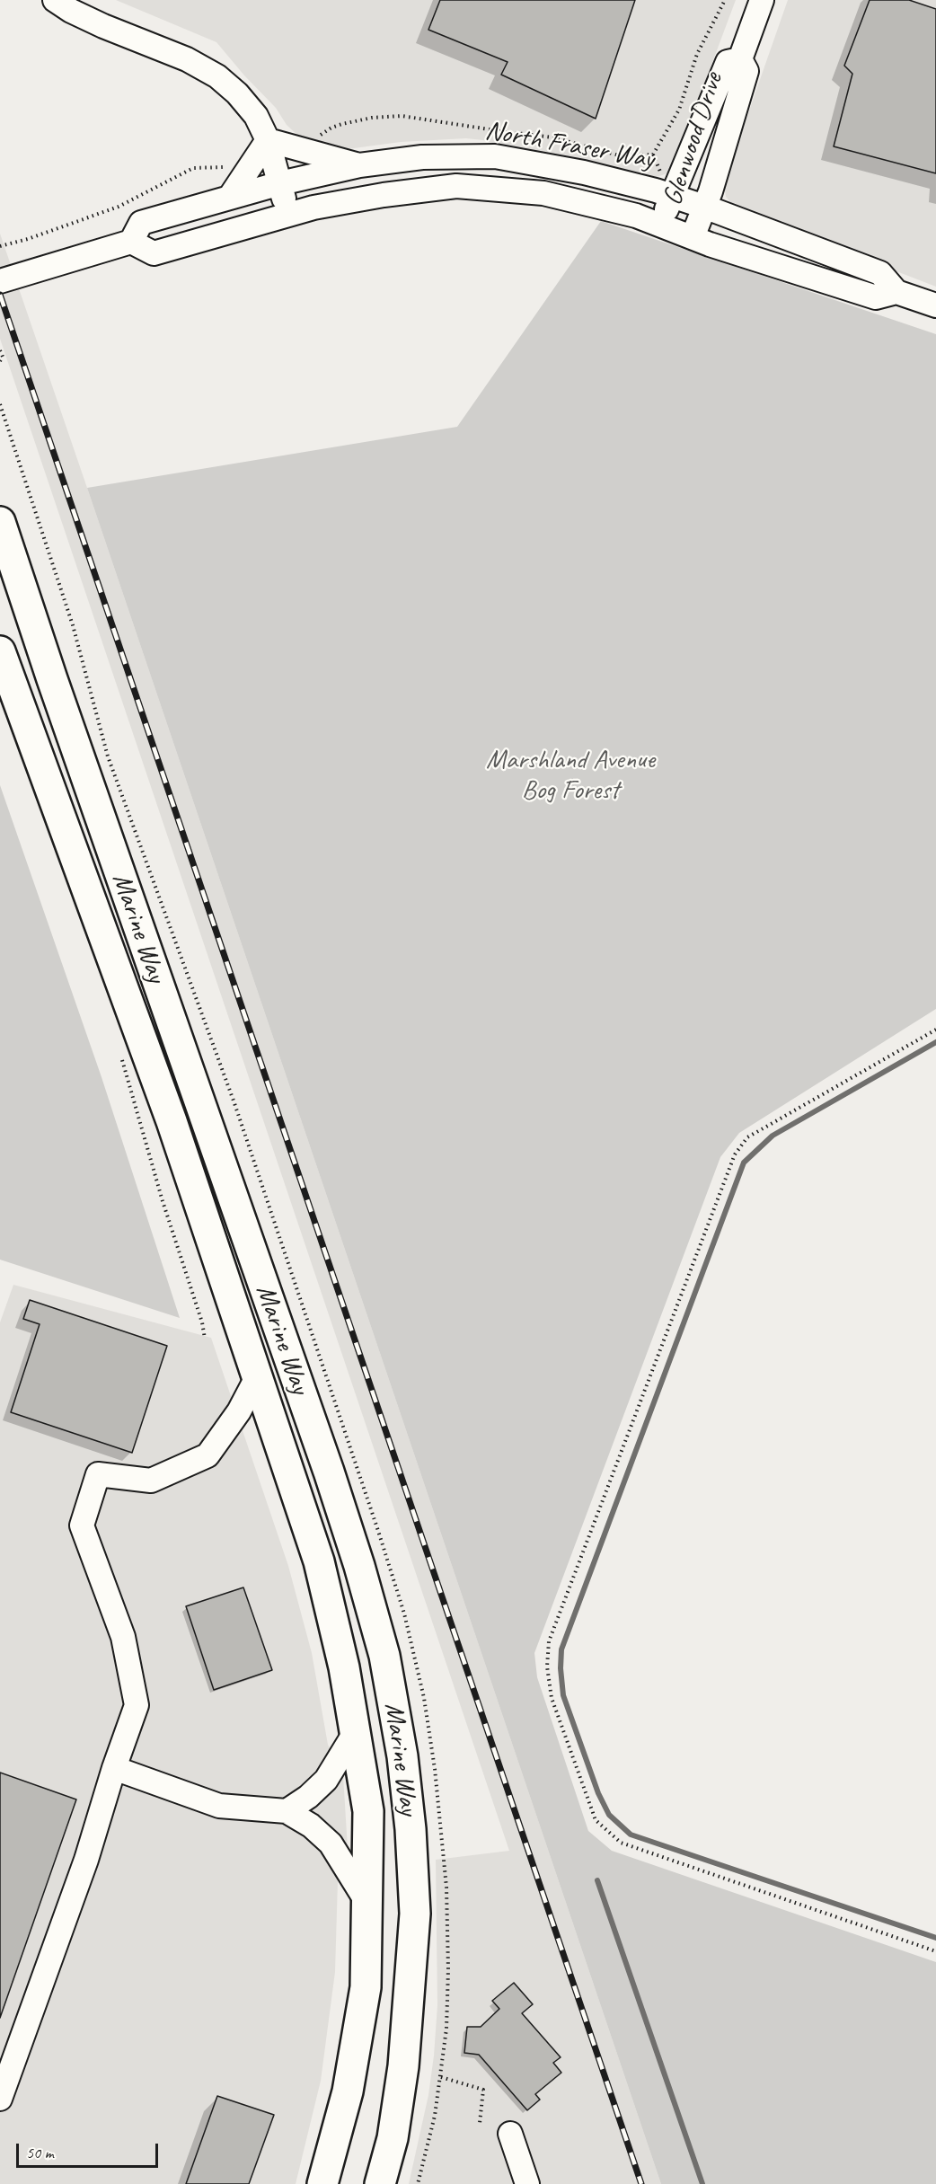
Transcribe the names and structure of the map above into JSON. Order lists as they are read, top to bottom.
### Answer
{
  "streets": {
    "main road": ["Marine Way"],
    "street": ["Glenwood Drive", "North Fraser Way"]
  },
  "crossings": [
    ["Glenwood Drive", "North Fraser Way"]
  ],
  "parks": ["Marshland Avenue Bog Forest"],
  "scale_bar": "50 m"
}
